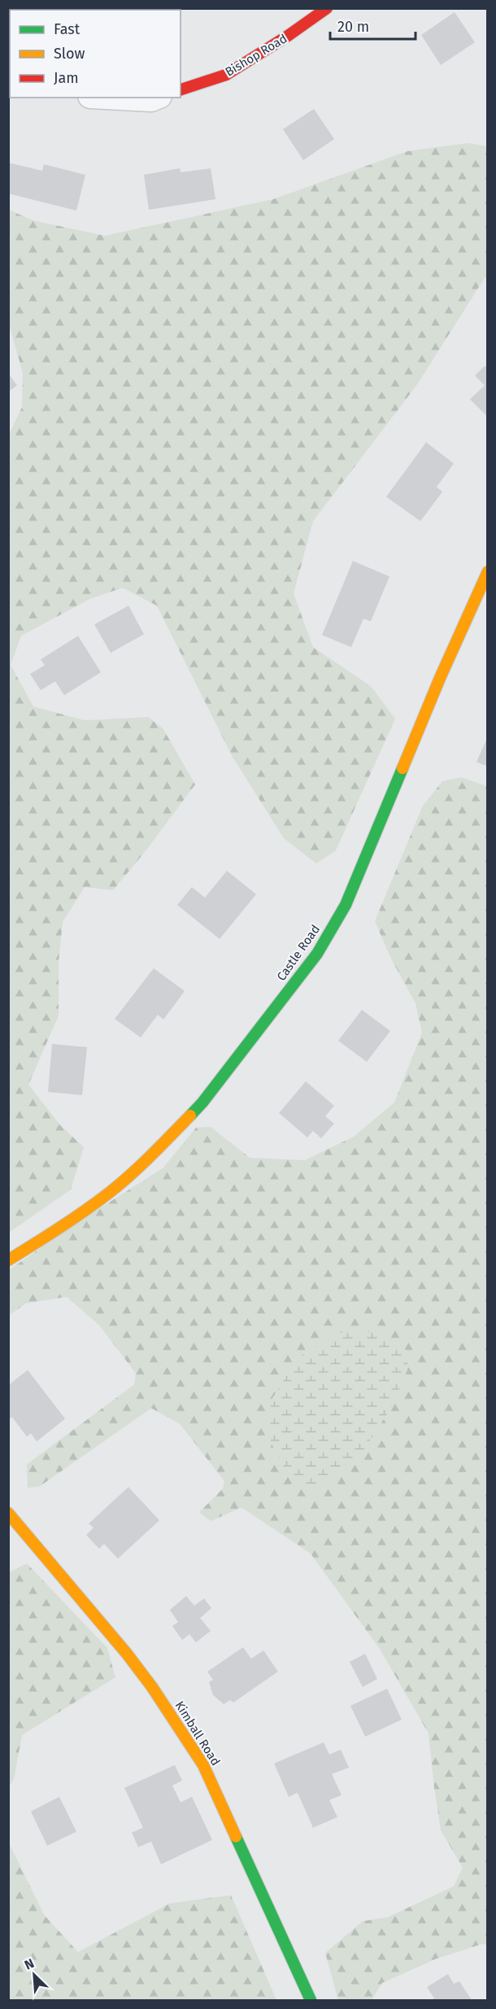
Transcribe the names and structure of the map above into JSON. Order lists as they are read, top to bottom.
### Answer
{
  "streets": {
    "street": ["Bishop Road", "Castle Road", "Kimball Road"]
  },
  "legend": ["Fast", "Slow", "Jam"],
  "scale_bar": "20 m",
  "north": "top left"
}
